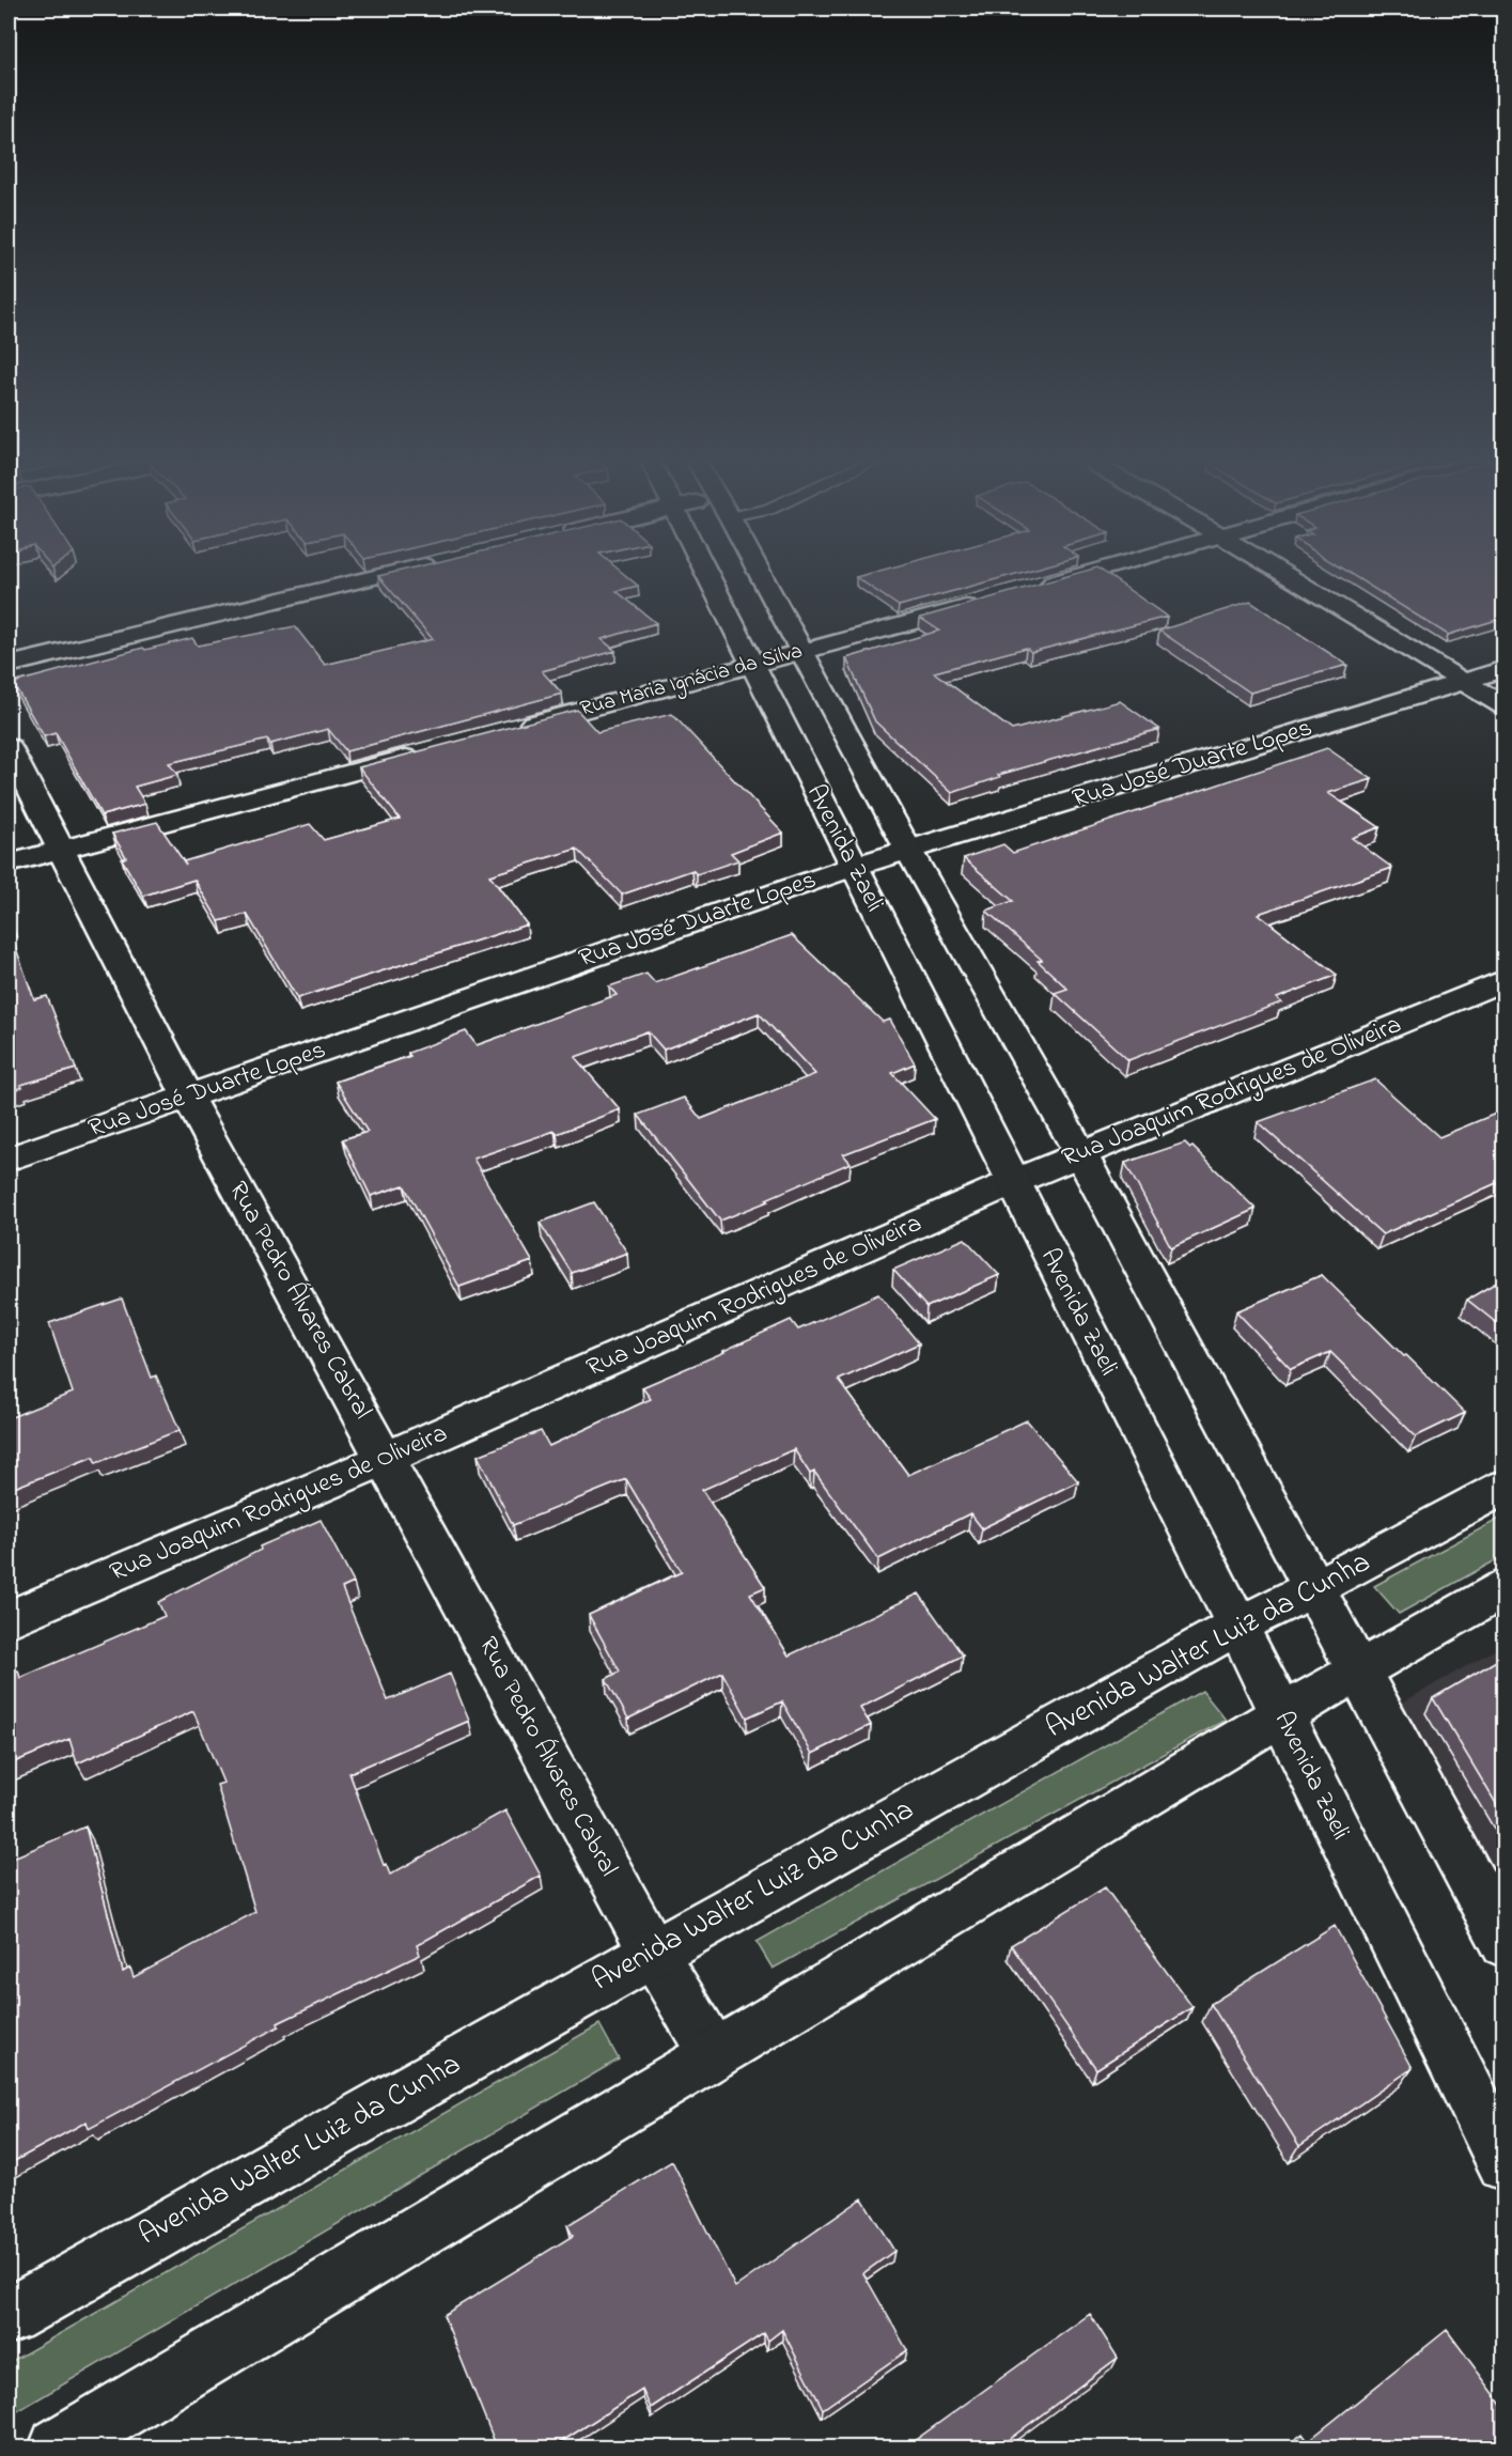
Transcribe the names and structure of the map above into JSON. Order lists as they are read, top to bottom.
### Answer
{
  "streets": {
    "street": [
      "Rua Maria Ignácia da Silva",
      "Rua José Duarte Lopes",
      "Avenida Zaeli",
      "Rua Joaquim Rodrigues de Oliveira",
      "Rua Pedro Álvares Cabral",
      "Avenida Walter Luiz da Cunha"
    ]
  },
  "crossings": [
    ["Rua Maria Ignácia da Silva", "Avenida Zaeli"],
    ["Rua José Duarte Lopes", "Avenida Zaeli"],
    ["Rua José Duarte Lopes", "Rua Pedro Álvares Cabral"],
    ["Avenida Zaeli", "Rua Joaquim Rodrigues de Oliveira"],
    ["Avenida Zaeli", "Avenida Walter Luiz da Cunha"],
    ["Rua Joaquim Rodrigues de Oliveira", "Rua Pedro Álvares Cabral"],
    ["Rua Pedro Álvares Cabral", "Avenida Walter Luiz da Cunha"]
  ]
}
